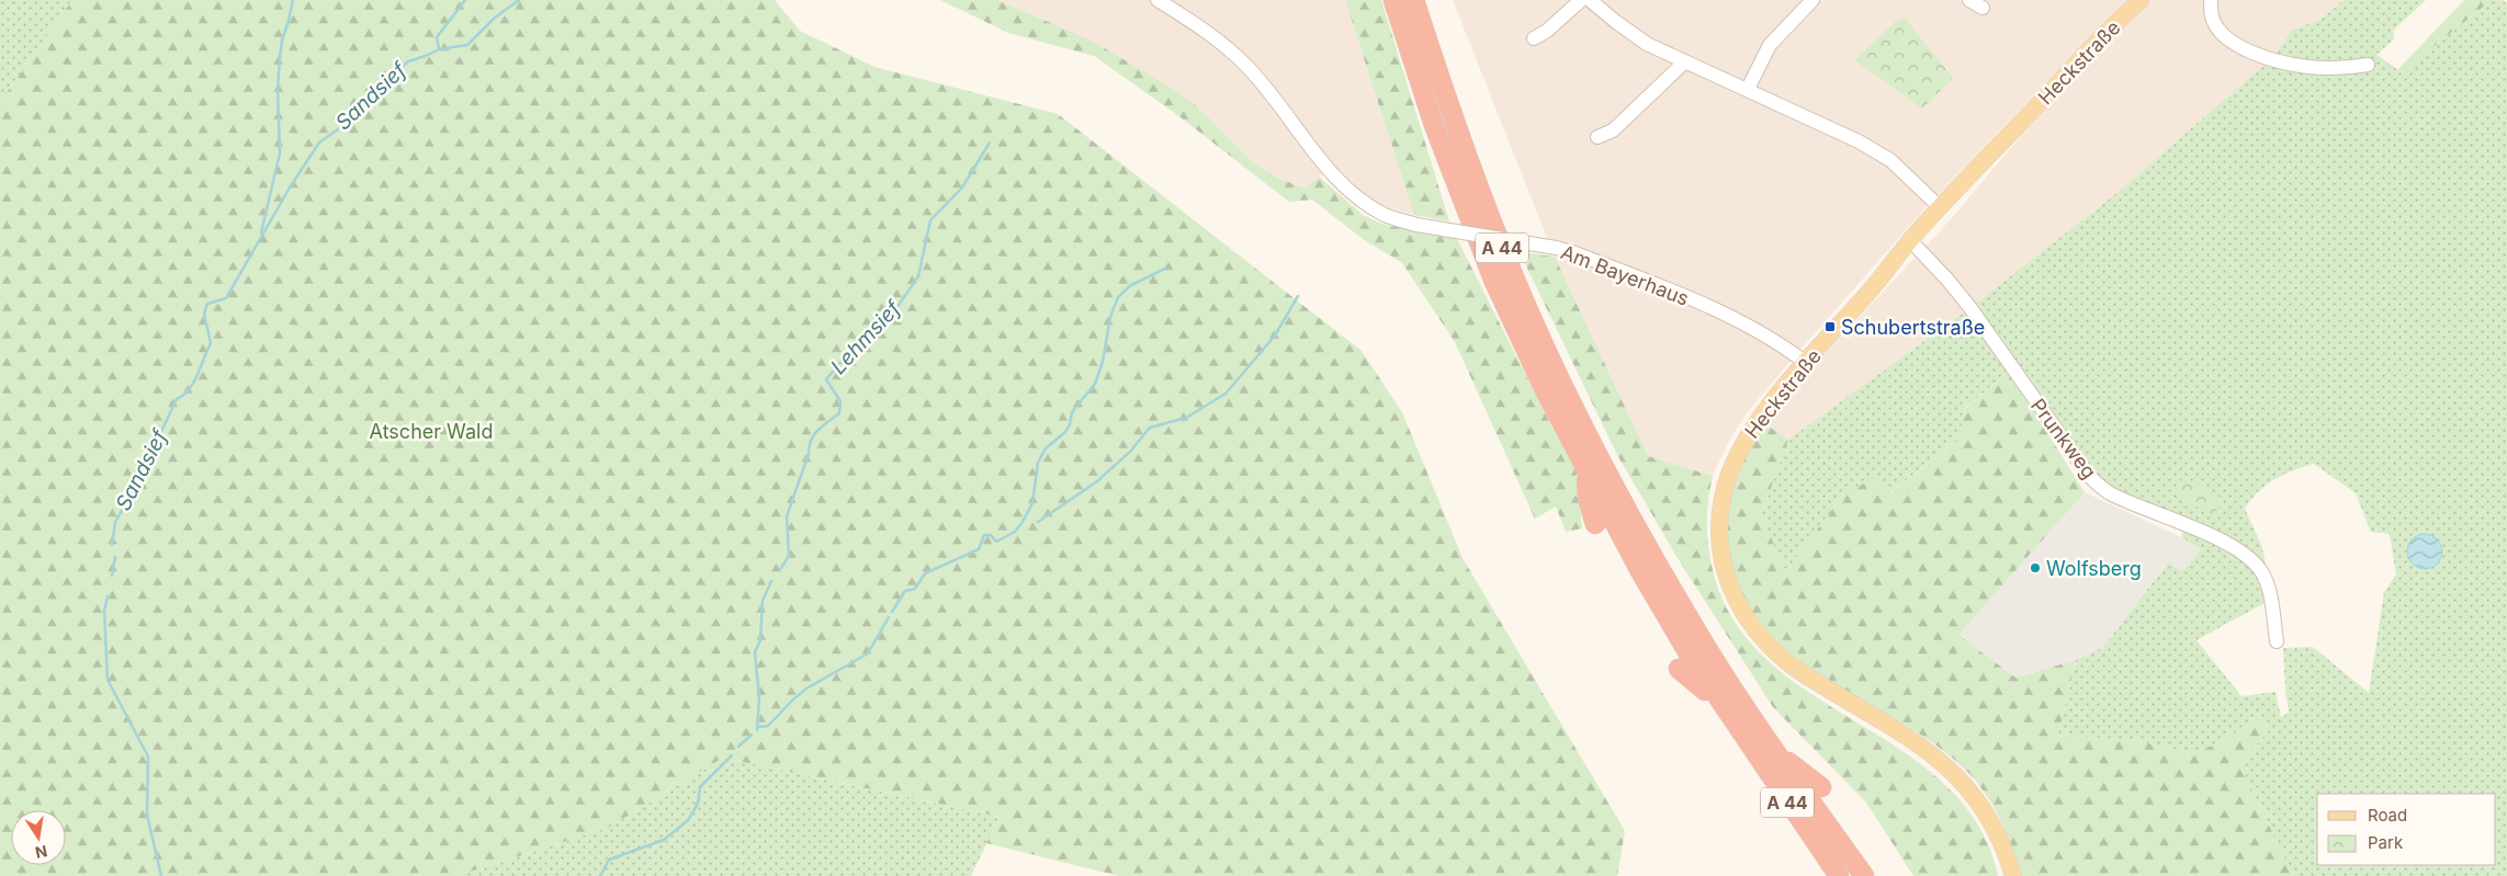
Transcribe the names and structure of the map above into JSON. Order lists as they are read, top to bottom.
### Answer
{
  "streets": {
    "highway": ["A 44"],
    "main road": ["Heckstraße"],
    "street": ["Am Bayerhaus", "Prunkweg"]
  },
  "crossings": [
    ["Heckstraße", "Am Bayerhaus"],
    ["Heckstraße", "Prunkweg"]
  ],
  "water": ["Sandsief", "Lehmsief"],
  "parks": ["Atscher Wald"],
  "places": {
    "transit": ["Schubertstraße"],
    "other": ["Wolfsberg"]
  },
  "legend": ["Road", "Park"],
  "north": "bottom"
}
